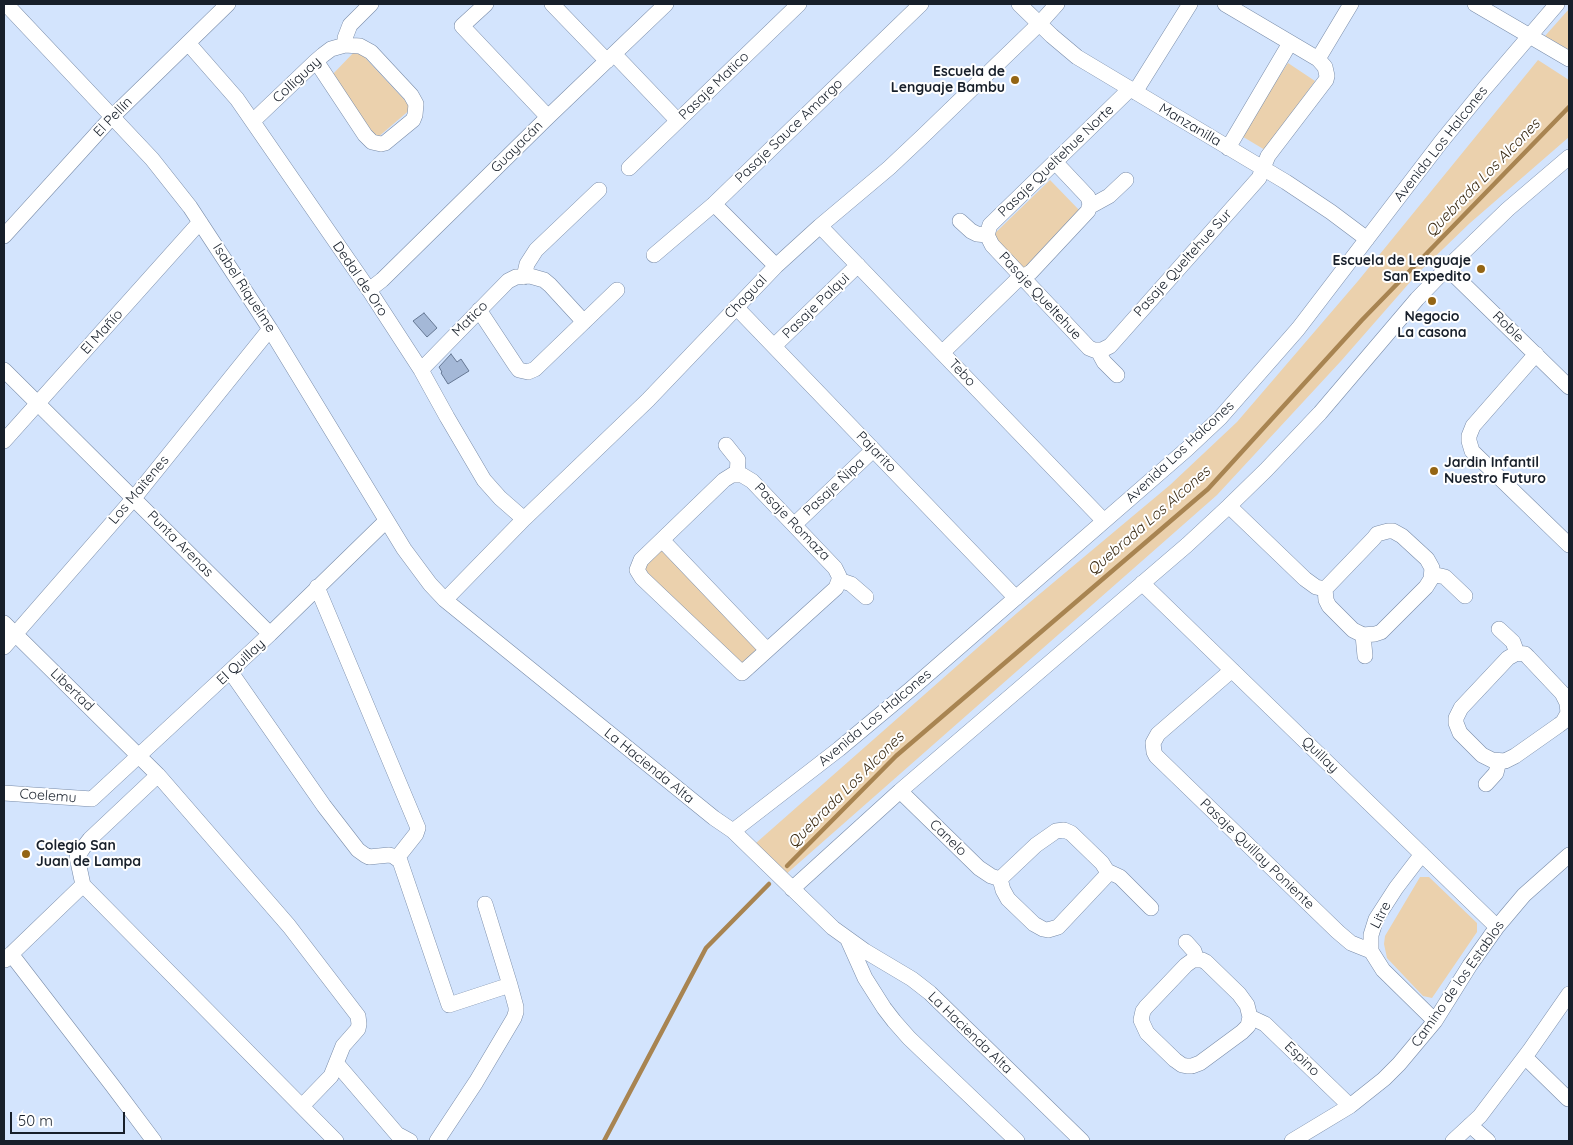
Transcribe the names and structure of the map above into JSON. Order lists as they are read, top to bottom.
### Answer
{
  "streets": {
    "street": [
      "Colliguay",
      "Pasaje Matico",
      "El Pellín",
      "Manzanilla",
      "Pasaje Sauce Amargo",
      "Avenida Los Halcones",
      "Guayacán",
      "Pasaje Queltehue Norte",
      "Pasaje Queltehue Sur",
      "Dedal de Oro",
      "Isabel Riquelme",
      "Pasaje Queltehue",
      "Chagual",
      "Pasaje Palqui",
      "Matico",
      "Roble",
      "El Mañío",
      "Tebo",
      "Pajarito",
      "Pasaje Ñipa",
      "Los Maitenes",
      "Pasaje Romaza",
      "Punta Arenas",
      "El Quillay",
      "Libertad",
      "Quillay",
      "La Hacienda Alta",
      "Coelemu",
      "Canelo",
      "Pasaje Quillay Poniente",
      "Litre",
      "Camino de los Establos",
      "Espino"
    ]
  },
  "crossings": [
    ["Colliguay", "Dedal de Oro"],
    ["El Pellín", "Dedal de Oro"],
    ["El Pellín", "Isabel Riquelme"],
    ["Manzanilla", "Avenida Los Halcones"],
    ["Manzanilla", "Pasaje Queltehue Norte"],
    ["Manzanilla", "Pasaje Queltehue Sur"],
    ["Manzanilla", "Chagual"],
    ["Avenida Los Halcones", "Tebo"],
    ["Avenida Los Halcones", "Pajarito"],
    ["Avenida Los Halcones", "La Hacienda Alta"],
    ["Guayacán", "Dedal de Oro"],
    ["Pasaje Queltehue Norte", "Pasaje Queltehue"],
    ["Pasaje Queltehue Sur", "Pasaje Queltehue"],
    ["Dedal de Oro", "Chagual"],
    ["Dedal de Oro", "Matico"],
    ["Isabel Riquelme", "Chagual"],
    ["Isabel Riquelme", "El Mañío"],
    ["Isabel Riquelme", "Los Maitenes"],
    ["Isabel Riquelme", "El Quillay"],
    ["Isabel Riquelme", "La Hacienda Alta"],
    ["Chagual", "Tebo"],
    ["Chagual", "Pajarito"],
    ["Chagual", "La Hacienda Alta"],
    ["Pasaje Palqui", "Tebo"],
    ["Pasaje Palqui", "Pajarito"],
    ["El Mañío", "Punta Arenas"],
    ["Pajarito", "Pasaje Ñipa"],
    ["Pasaje Ñipa", "Pasaje Romaza"],
    ["Los Maitenes", "Punta Arenas"],
    ["Los Maitenes", "Libertad"],
    ["Punta Arenas", "El Quillay"],
    ["El Quillay", "Libertad"],
    ["El Quillay", "Coelemu"],
    ["Quillay", "Pasaje Quillay Poniente"],
    ["Quillay", "Litre"],
    ["Quillay", "Camino de los Establos"],
    ["Pasaje Quillay Poniente", "Litre"],
    ["Camino de los Establos", "Espino"]
  ],
  "water": ["Quebrada Los Alcones"],
  "places": [
    "Escuela de Lenguaje Bambu",
    "Escuela de Lenguaje San Expedito",
    "Negocio La casona",
    "Jardin Infantil Nuestro Futuro",
    "Colegio San Juan de Lampa"
  ],
  "scale_bar": "50 m"
}
